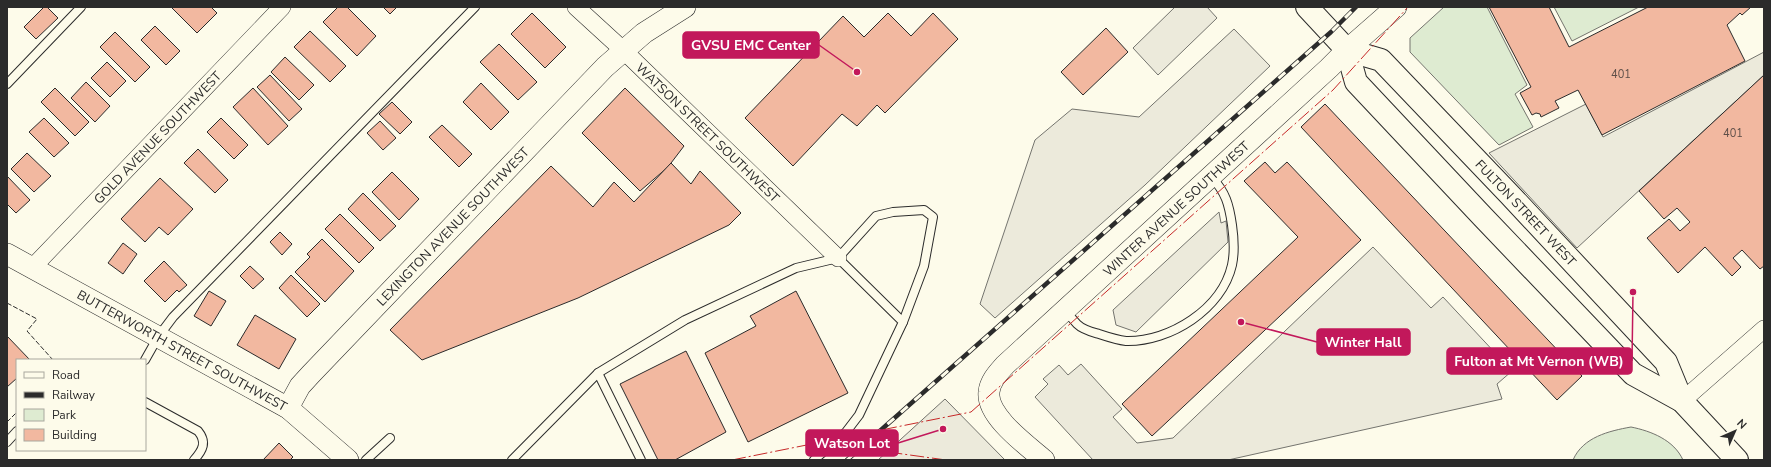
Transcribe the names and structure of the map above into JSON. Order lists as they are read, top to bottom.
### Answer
{
  "streets": {
    "main road": ["FULTON STREET WEST"],
    "street": [
      "WATSON STREET SOUTHWEST",
      "GOLD AVENUE SOUTHWEST",
      "WINTER AVENUE SOUTHWEST",
      "LEXINGTON AVENUE SOUTHWEST",
      "BUTTERWORTH STREET SOUTHWEST"
    ]
  },
  "crossings": [
    ["WATSON STREET SOUTHWEST", "LEXINGTON AVENUE SOUTHWEST"],
    ["GOLD AVENUE SOUTHWEST", "BUTTERWORTH STREET SOUTHWEST"],
    ["WINTER AVENUE SOUTHWEST", "FULTON STREET WEST"],
    ["LEXINGTON AVENUE SOUTHWEST", "BUTTERWORTH STREET SOUTHWEST"]
  ],
  "places": [
    "GVSU EMC Center",
    "Fulton at Mt Vernon (WB)",
    "Winter Hall",
    "Watson Lot"
  ],
  "house_numbers": ["401", "401"],
  "legend": [
    "Road",
    "Railway",
    "Park",
    "Building"
  ],
  "north": "top right"
}
